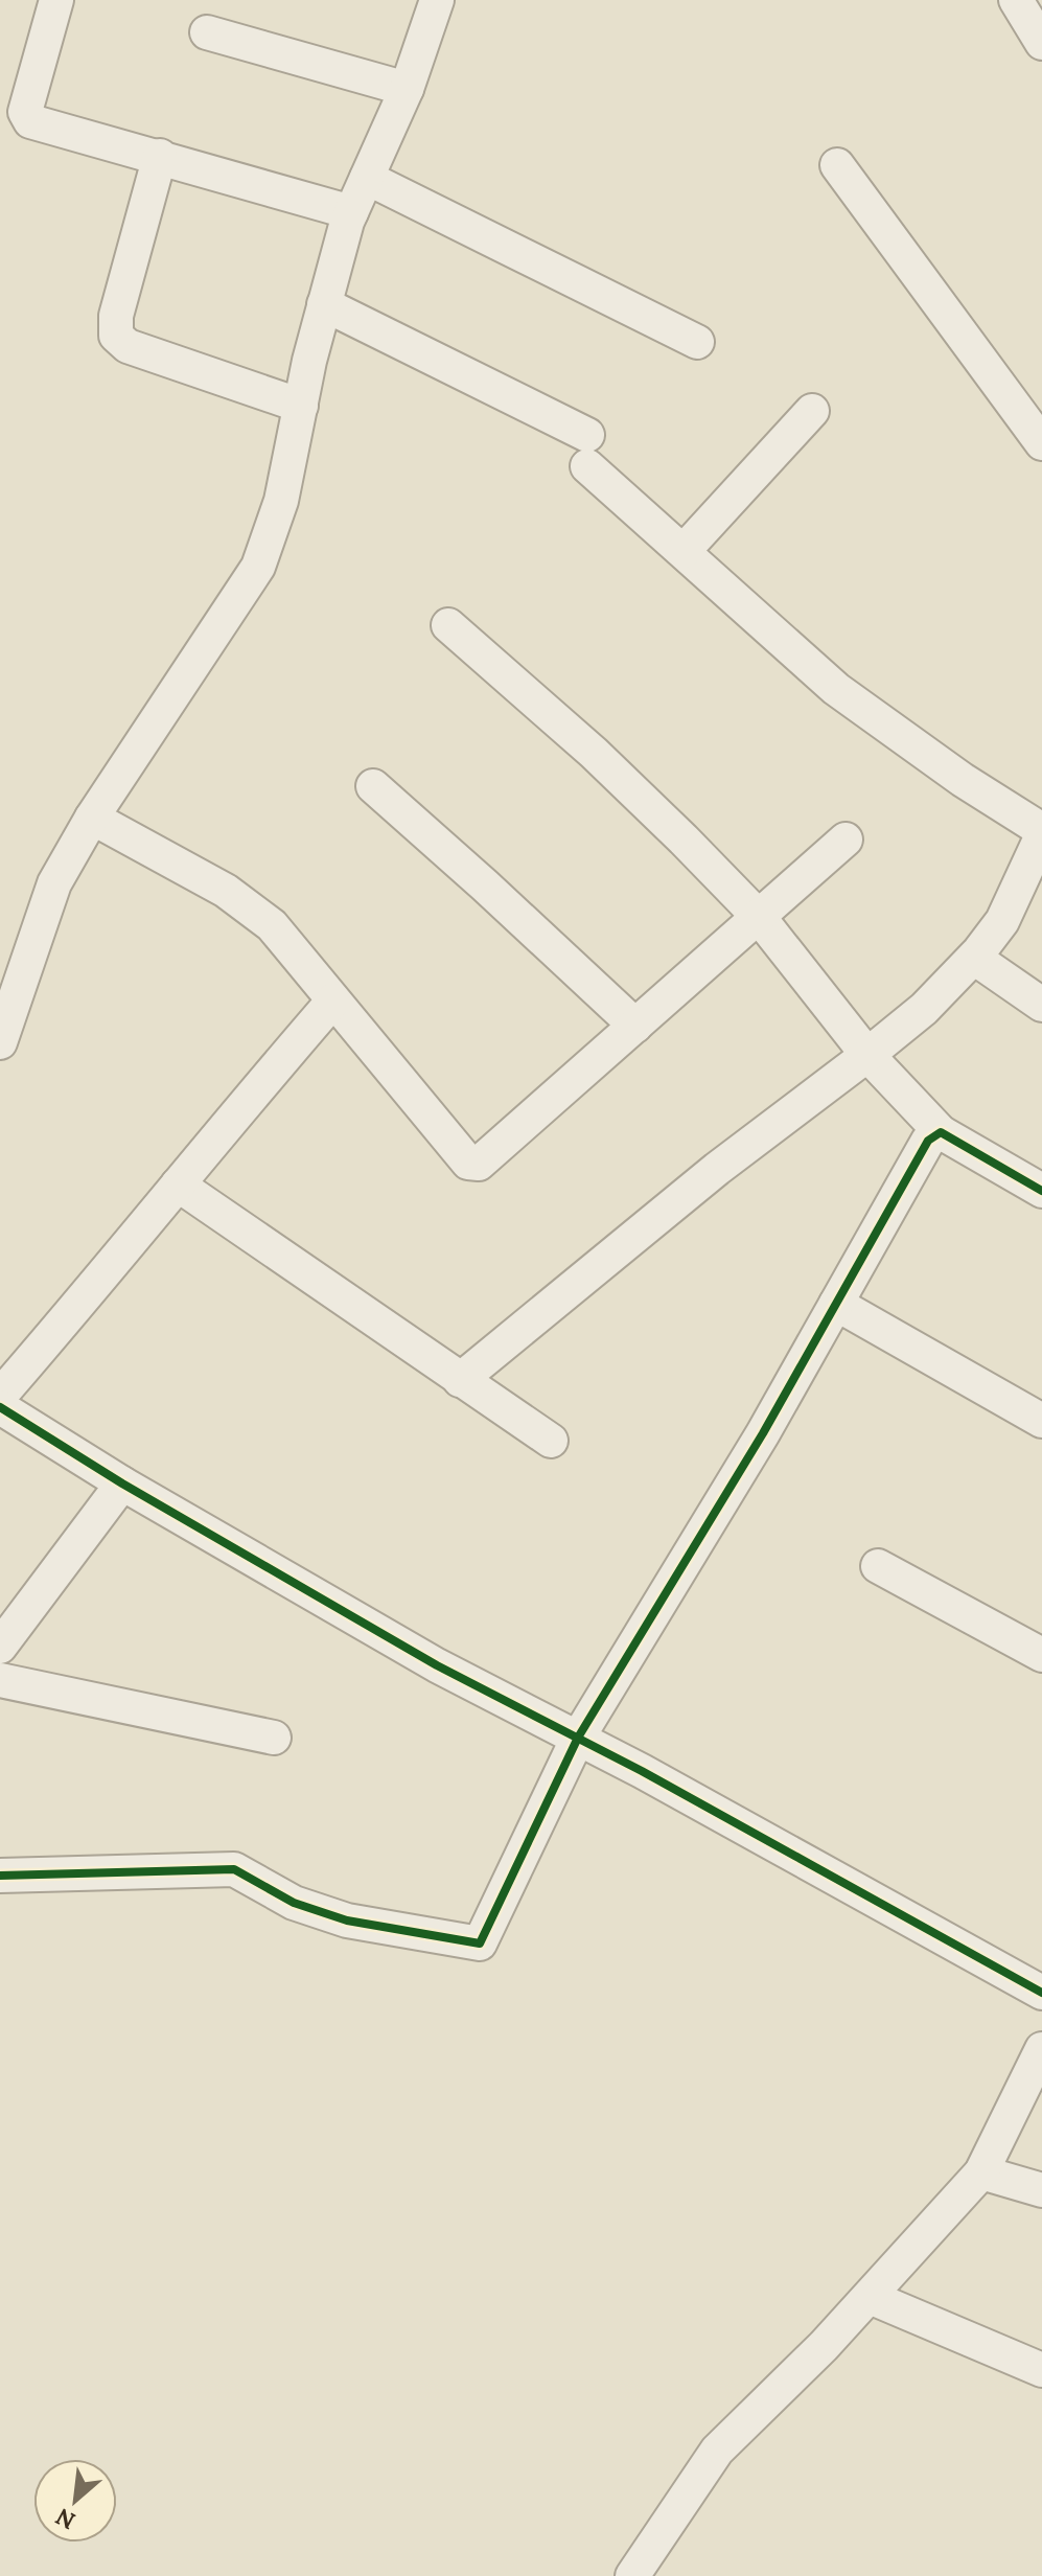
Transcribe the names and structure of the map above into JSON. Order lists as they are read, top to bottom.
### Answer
{
  "north": "bottom left"
}
